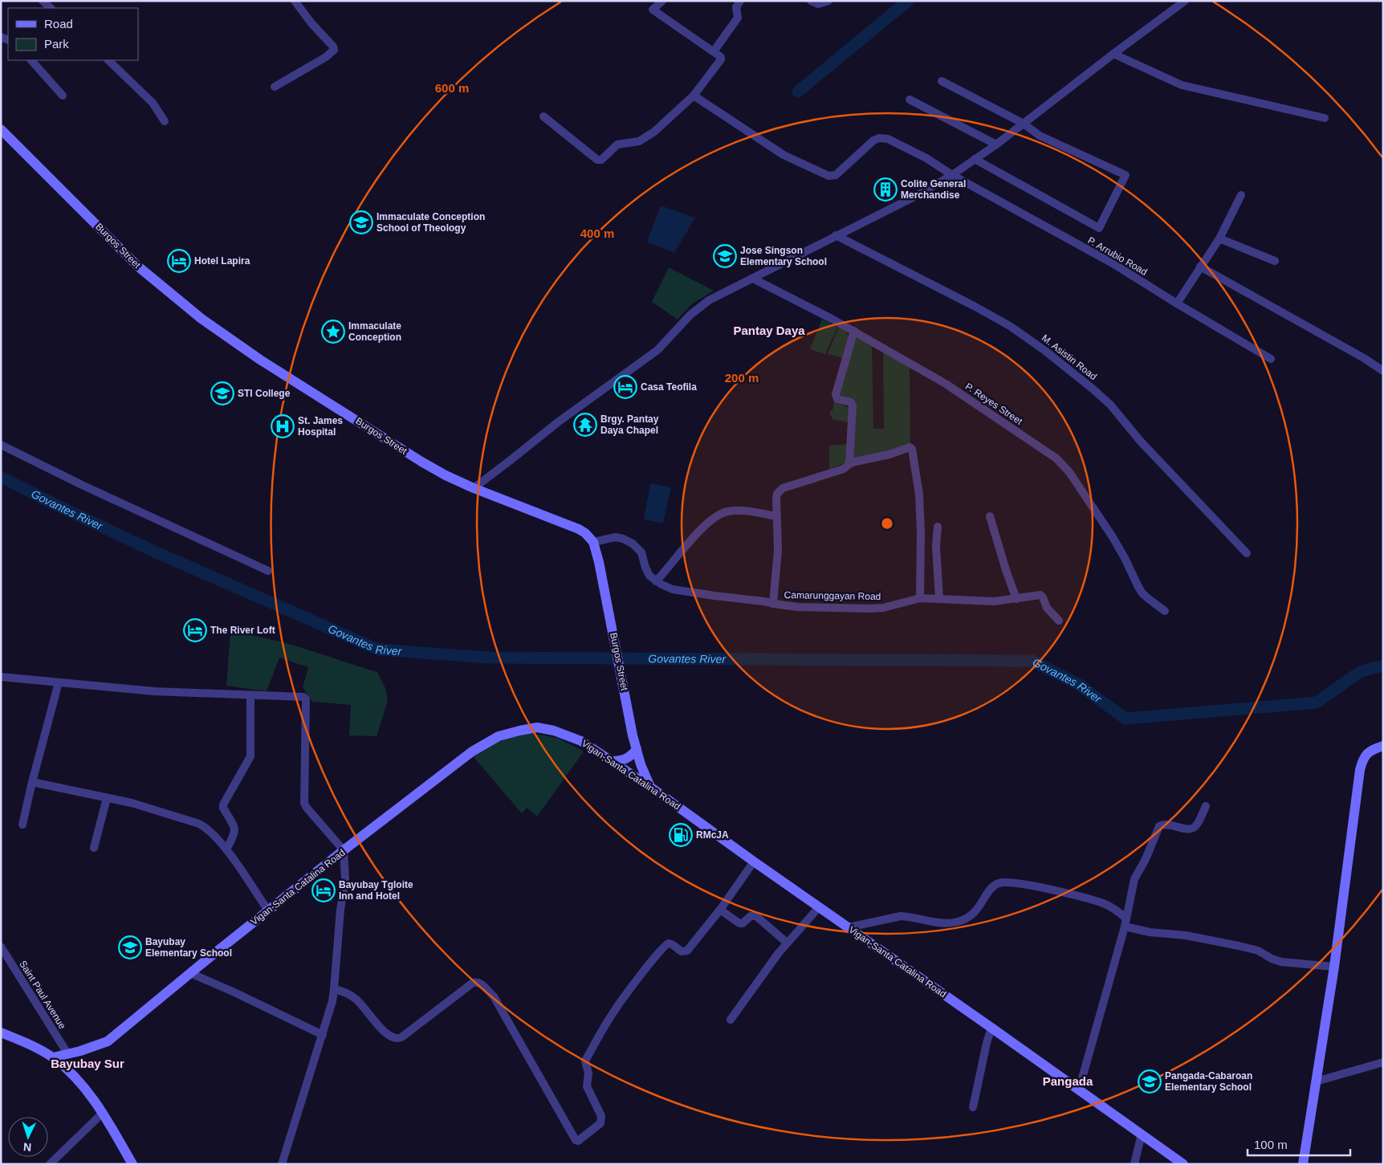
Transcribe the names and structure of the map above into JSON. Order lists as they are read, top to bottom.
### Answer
{
  "streets": {
    "main road": ["Burgos Street", "Vigan-Santa Catalina Road"],
    "street": [
      "P. Arrubio Road",
      "M. Asistin Road",
      "P. Reyes Street",
      "Camarunggayan Road",
      "Saint Paul Avenue"
    ]
  },
  "crossings": [
    ["Burgos Street", "Camarunggayan Road"],
    ["Burgos Street", "Vigan-Santa Catalina Road"],
    ["Vigan-Santa Catalina Road", "Saint Paul Avenue"]
  ],
  "districts": ["Pantay Daya", "Bayubay Sur", "Pangada"],
  "water": ["Govantes River"],
  "places": {
    "building": ["Colite General Merchandise"],
    "school or university": [
      "Immaculate Conception School of Theology",
      "Jose Singson Elementary School",
      "STI College",
      "Bayubay Elementary School",
      "Pangada-Cabaroan Elementary School"
    ],
    "hotel": [
      "Hotel Lapira",
      "Casa Teofila",
      "The River Loft",
      "Bayubay Tgloite Inn and Hotel"
    ],
    "place": ["Immaculate Conception"],
    "temple": ["Brgy. Pantay Daya Chapel"],
    "hospital": ["St. James Hospital"],
    "fuel station": ["RMcJA"]
  },
  "legend": ["Road", "Park"],
  "scale_bar": "100 m",
  "north": "bottom",
  "rings": ["600 m", "400 m", "200 m"]
}
